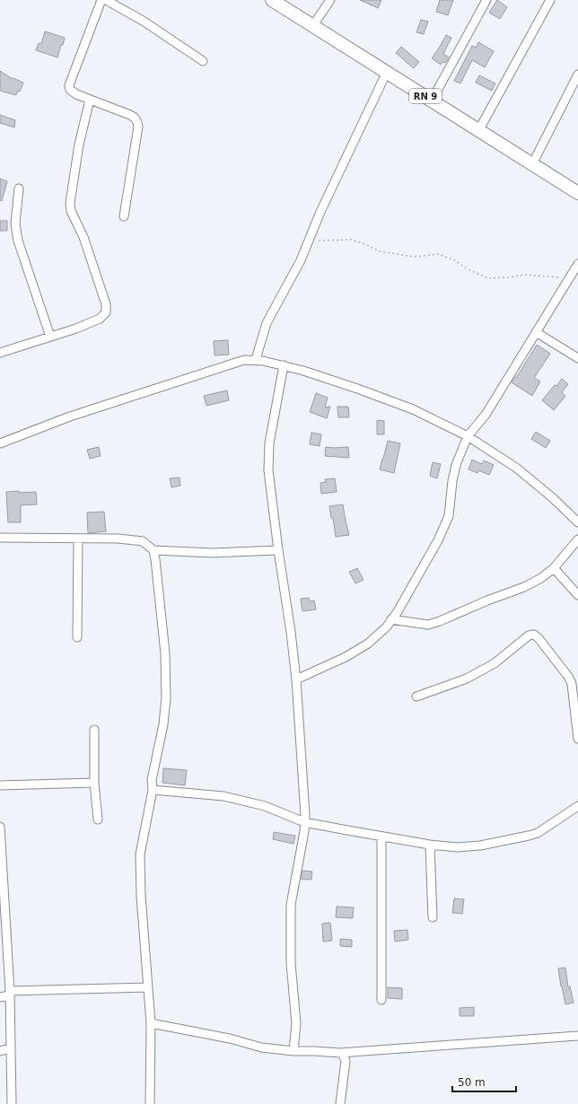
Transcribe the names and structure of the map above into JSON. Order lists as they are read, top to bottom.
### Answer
{
  "streets": {
    "main road": ["RN 9"]
  },
  "scale_bar": "50 m"
}
